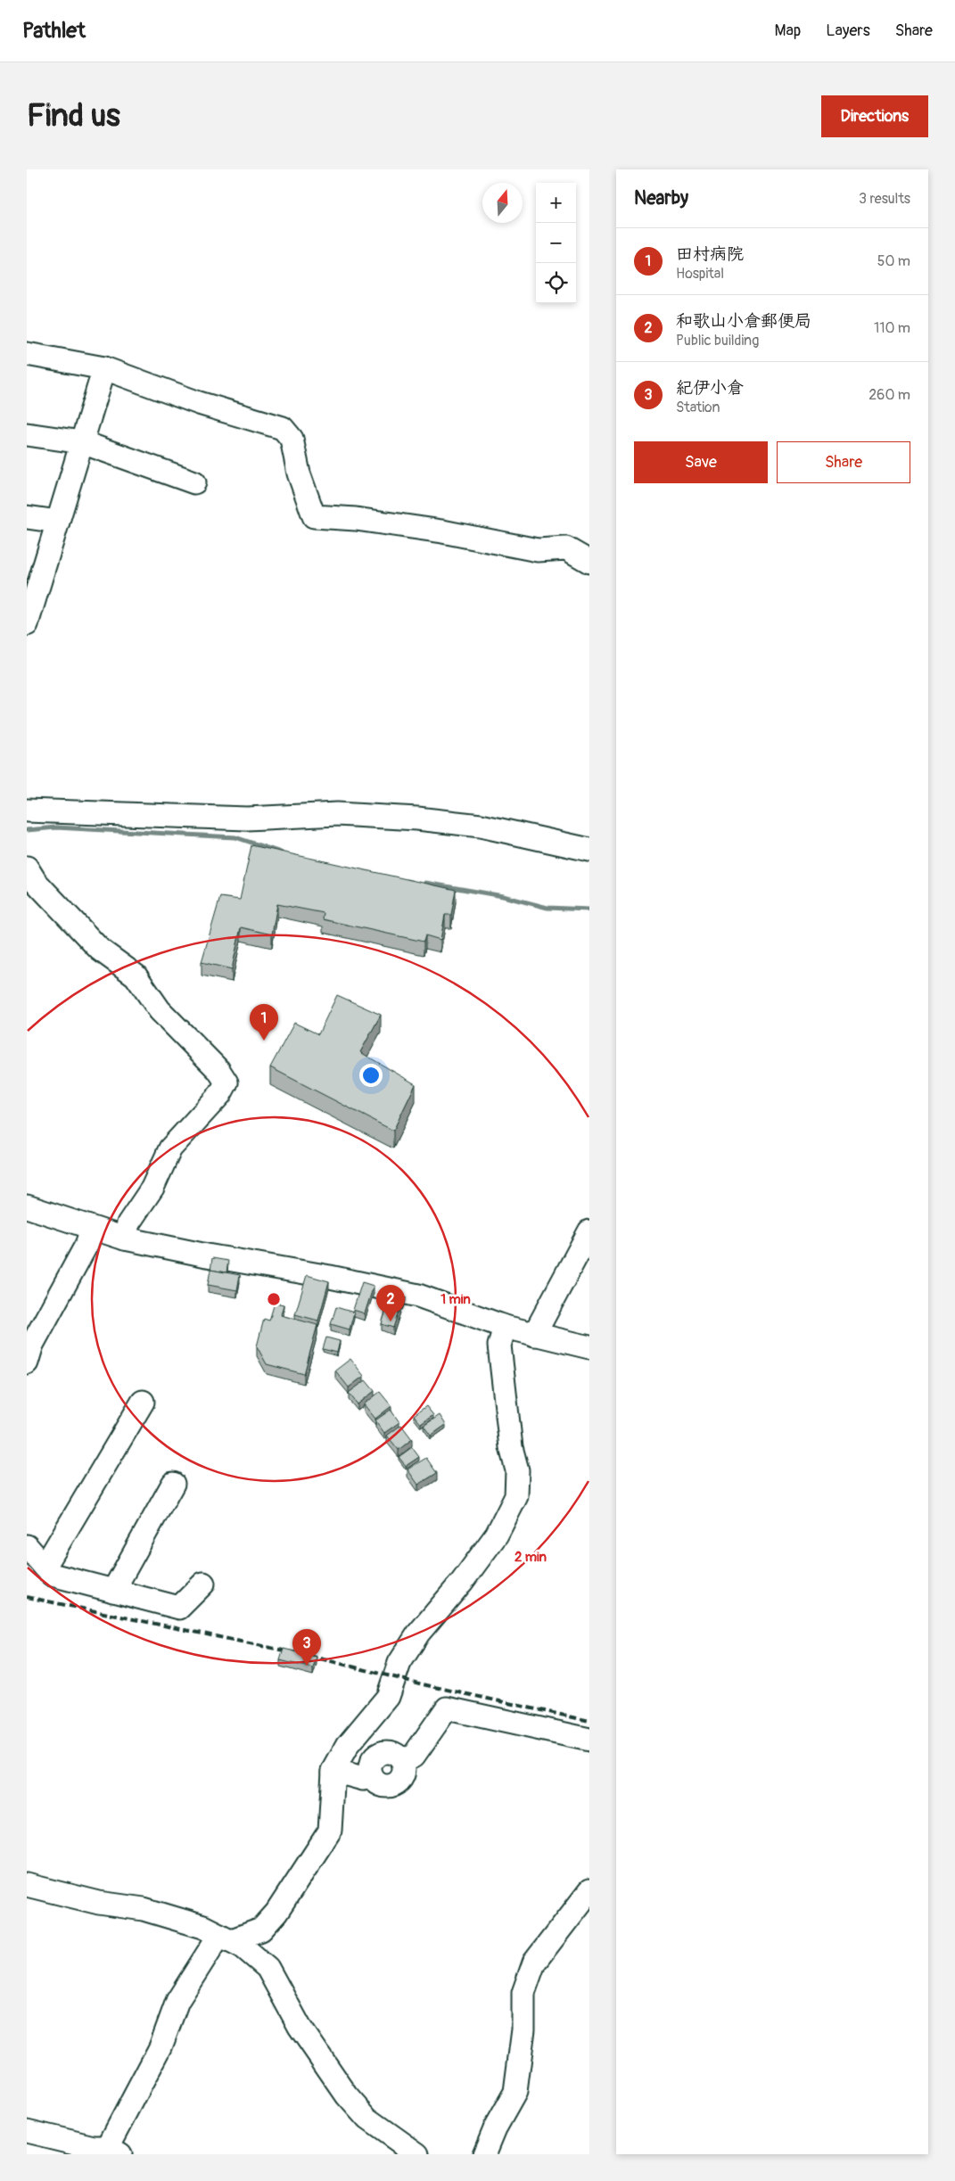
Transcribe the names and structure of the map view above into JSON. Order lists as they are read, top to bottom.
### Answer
{
  "north": "top",
  "page": {
    "header": "Pathlet",
    "nav": ["Map", "Layers", "Share"],
    "buttons": [
      "Directions",
      ["Save", "Share"]
    ],
    "title": "Find us",
    "heading": ["Nearby", "3 results"],
    "map_buttons": ["+", "−"],
    "list": [
      {
        "mark": "1",
        "name": "田村病院",
        "note": "Hospital",
        "value": "50 m"
      },
      {
        "mark": "2",
        "name": "和歌山小倉郵便局",
        "note": "Public building",
        "value": "110 m"
      },
      {
        "mark": "3",
        "name": "紀伊小倉",
        "note": "Station",
        "value": "260 m"
      }
    ],
    "pins": ["1", "2", "3"]
  },
  "rings": ["1 min", "2 min"]
}
